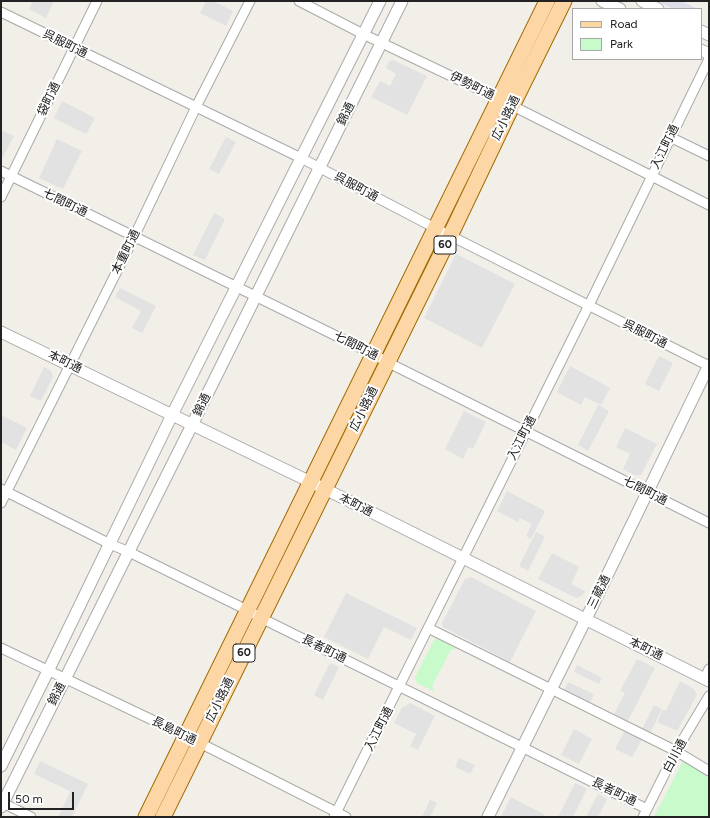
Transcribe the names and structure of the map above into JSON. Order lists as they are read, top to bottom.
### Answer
{
  "streets": {
    "main road": ["広小路通", "60"],
    "street": [
      "呉服町通",
      "伊勢町通",
      "袋町通",
      "錦通",
      "入江町通",
      "七間町通",
      "本重町通",
      "本町通",
      "三蔵通",
      "長者町通",
      "長島町通",
      "白川通"
    ]
  },
  "crossings": [
    ["呉服町通", "袋町通"],
    ["呉服町通", "錦通"],
    ["呉服町通", "広小路通"],
    ["呉服町通", "入江町通"],
    ["呉服町通", "本重町通"],
    ["呉服町通", "三蔵通"],
    ["伊勢町通", "錦通"],
    ["伊勢町通", "広小路通"],
    ["伊勢町通", "入江町通"],
    ["袋町通", "七間町通"],
    ["錦通", "七間町通"],
    ["錦通", "本町通"],
    ["錦通", "長者町通"],
    ["錦通", "長島町通"],
    ["広小路通", "七間町通"],
    ["広小路通", "本町通"],
    ["広小路通", "長者町通"],
    ["広小路通", "長島町通"],
    ["入江町通", "七間町通"],
    ["入江町通", "本町通"],
    ["入江町通", "長者町通"],
    ["入江町通", "長島町通"],
    ["七間町通", "本重町通"],
    ["七間町通", "三蔵通"],
    ["本重町通", "本町通"],
    ["本重町通", "長者町通"],
    ["本町通", "三蔵通"],
    ["三蔵通", "長者町通"],
    ["長者町通", "白川通"]
  ],
  "legend": ["Road", "Park"],
  "scale_bar": "50 m"
}
